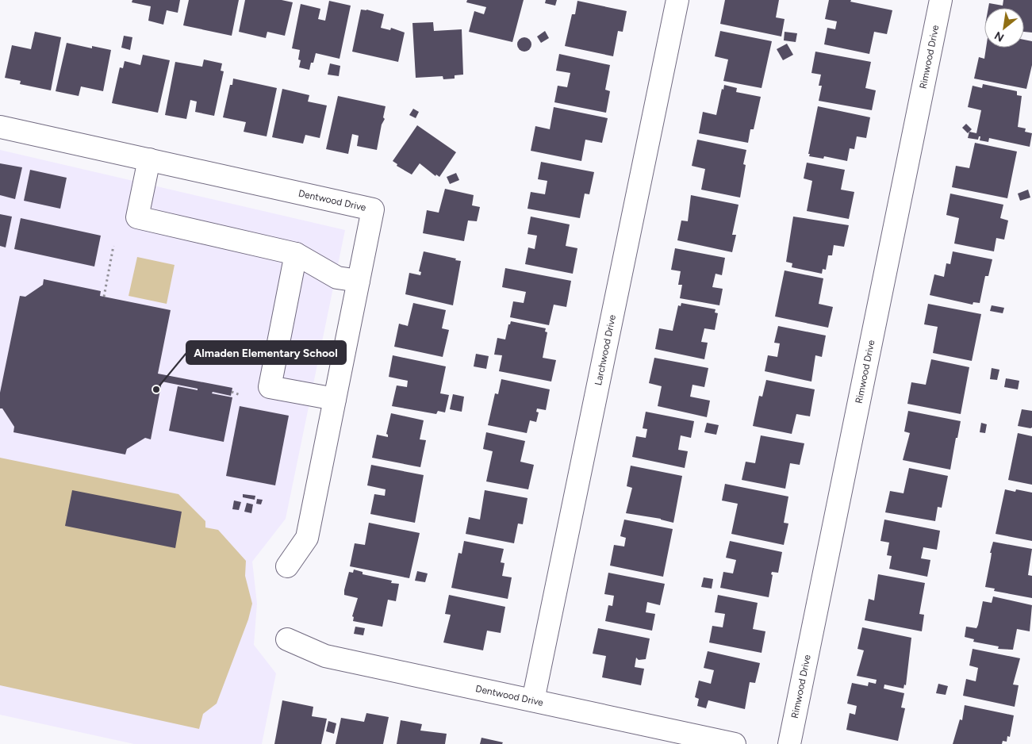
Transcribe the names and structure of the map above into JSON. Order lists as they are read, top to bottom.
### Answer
{
  "streets": {
    "street": ["Rimwood Drive", "Dentwood Drive", "Larchwood Drive"]
  },
  "crossings": [
    ["Dentwood Drive", "Larchwood Drive"]
  ],
  "places": ["Almaden Elementary School"],
  "north": "bottom left"
}
